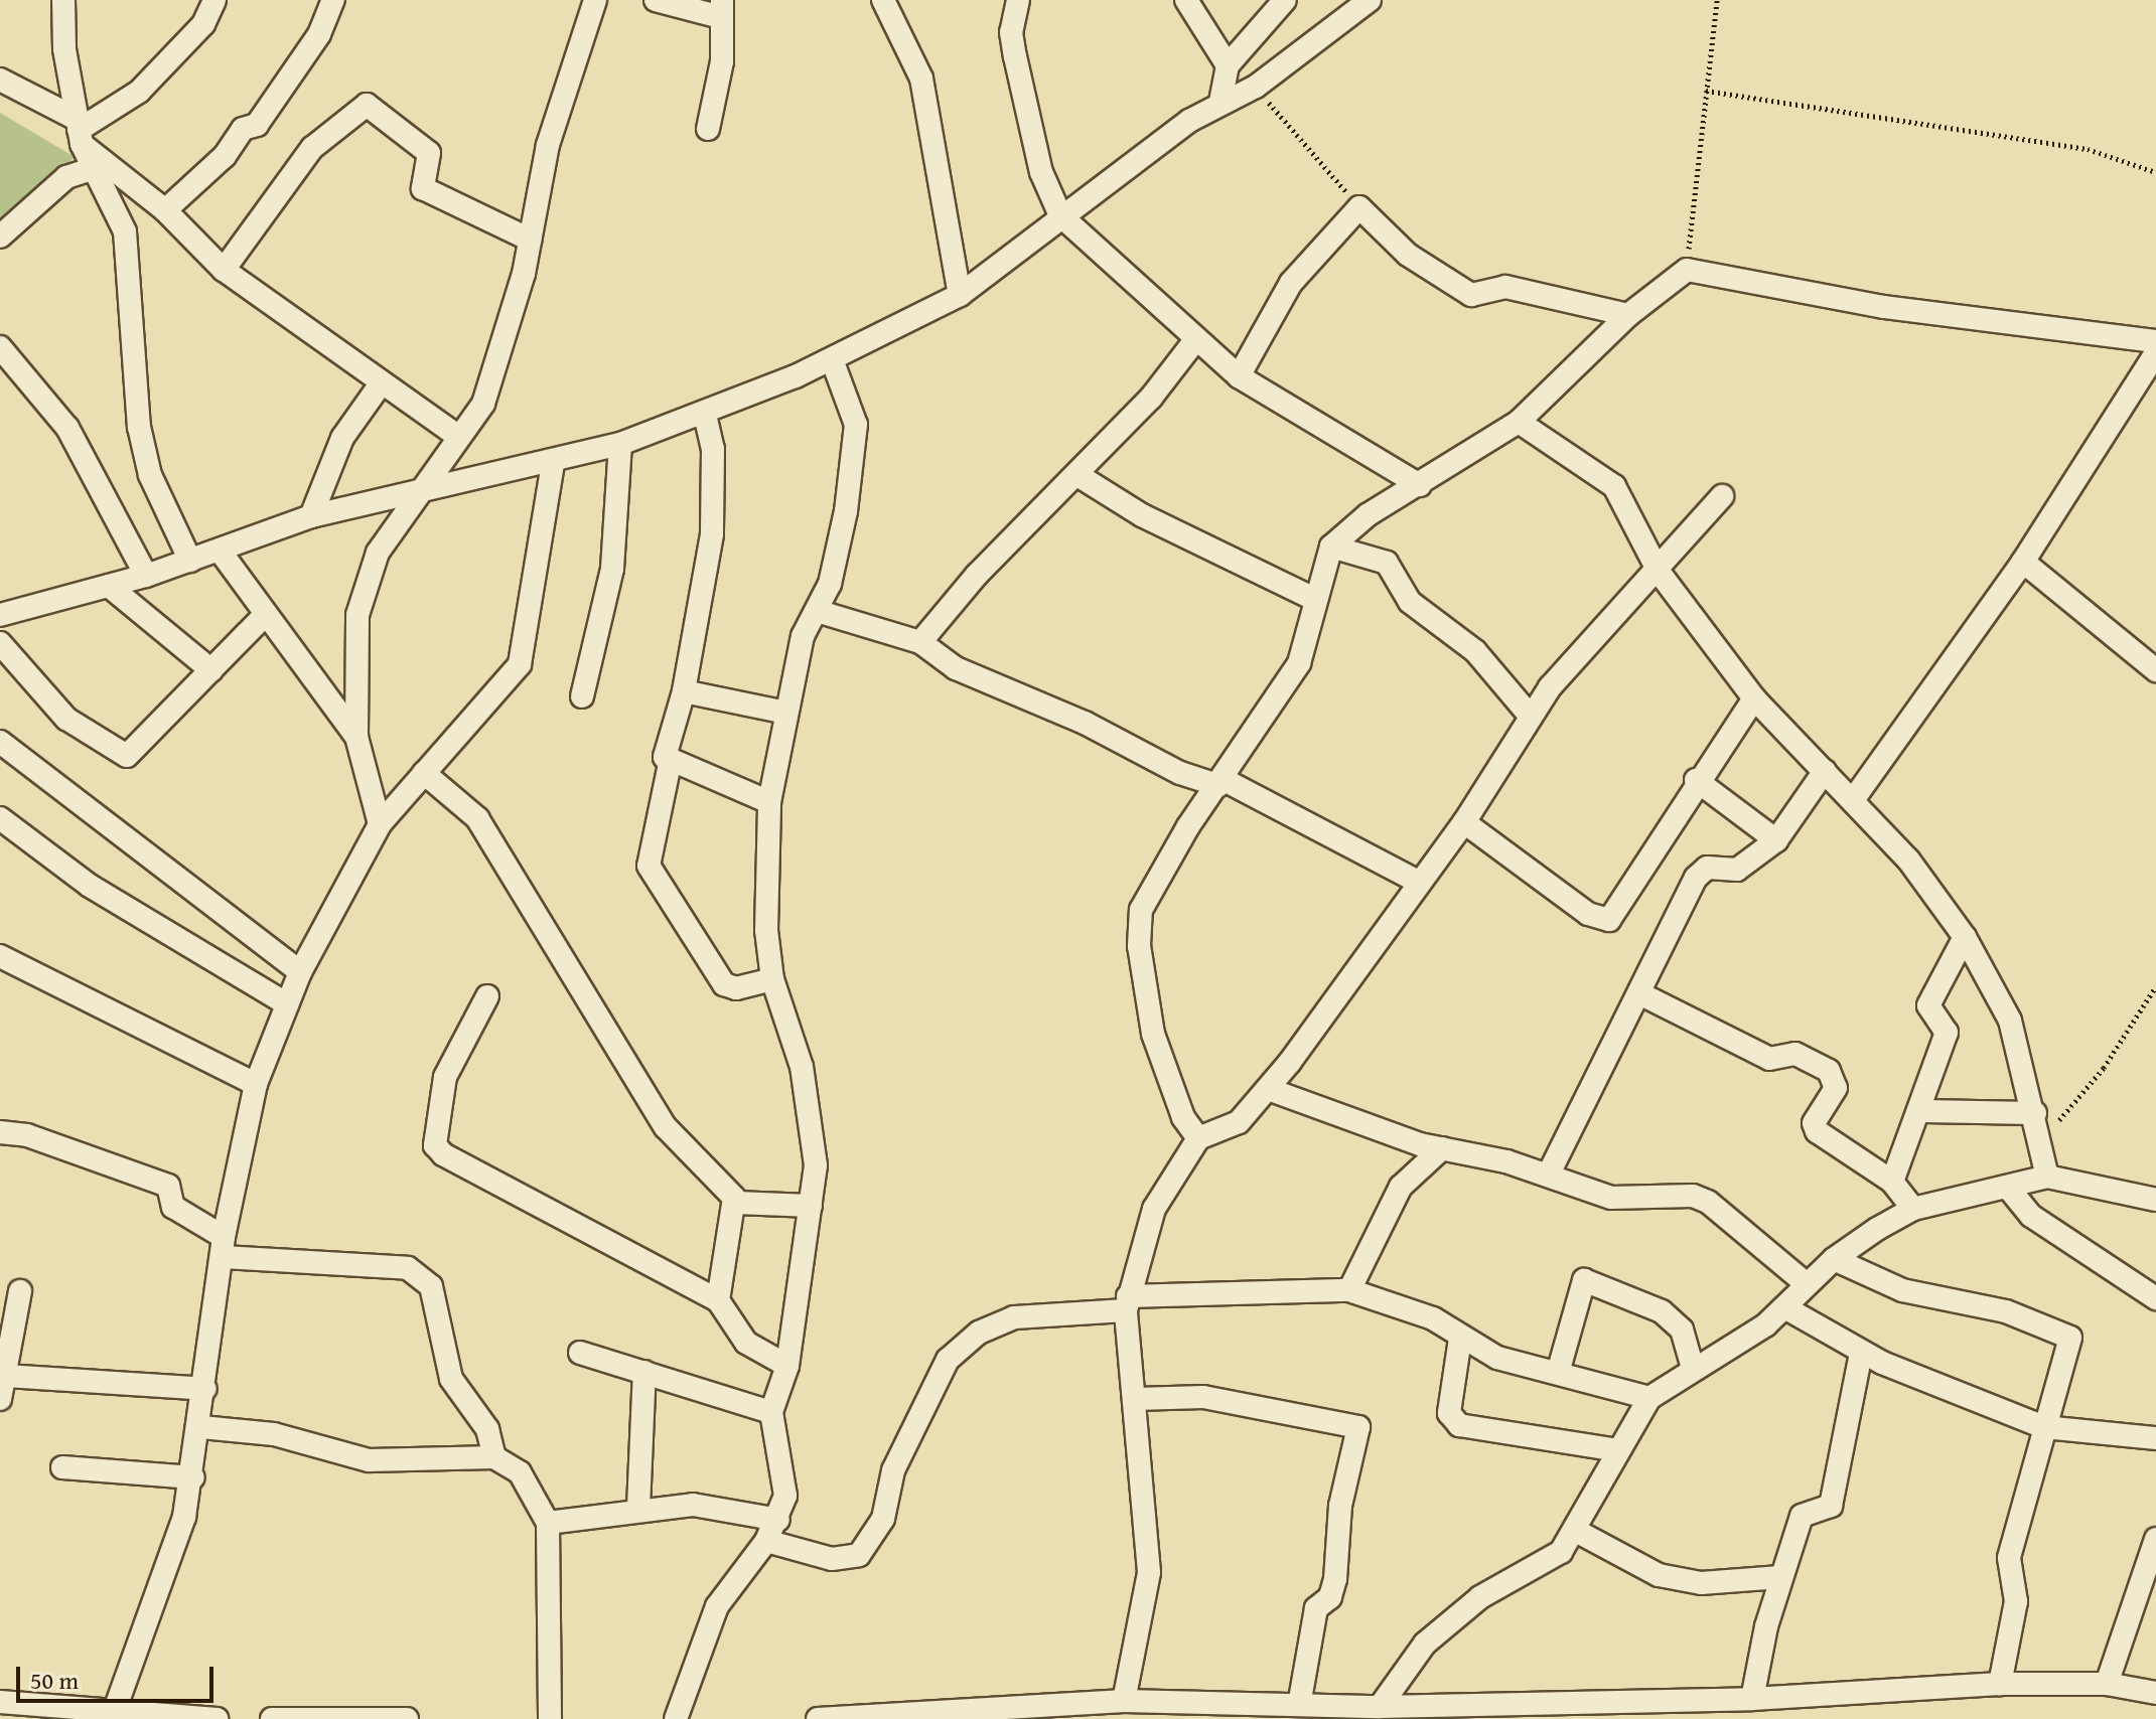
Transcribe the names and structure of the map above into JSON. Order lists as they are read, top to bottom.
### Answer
{
  "scale_bar": "50 m"
}
